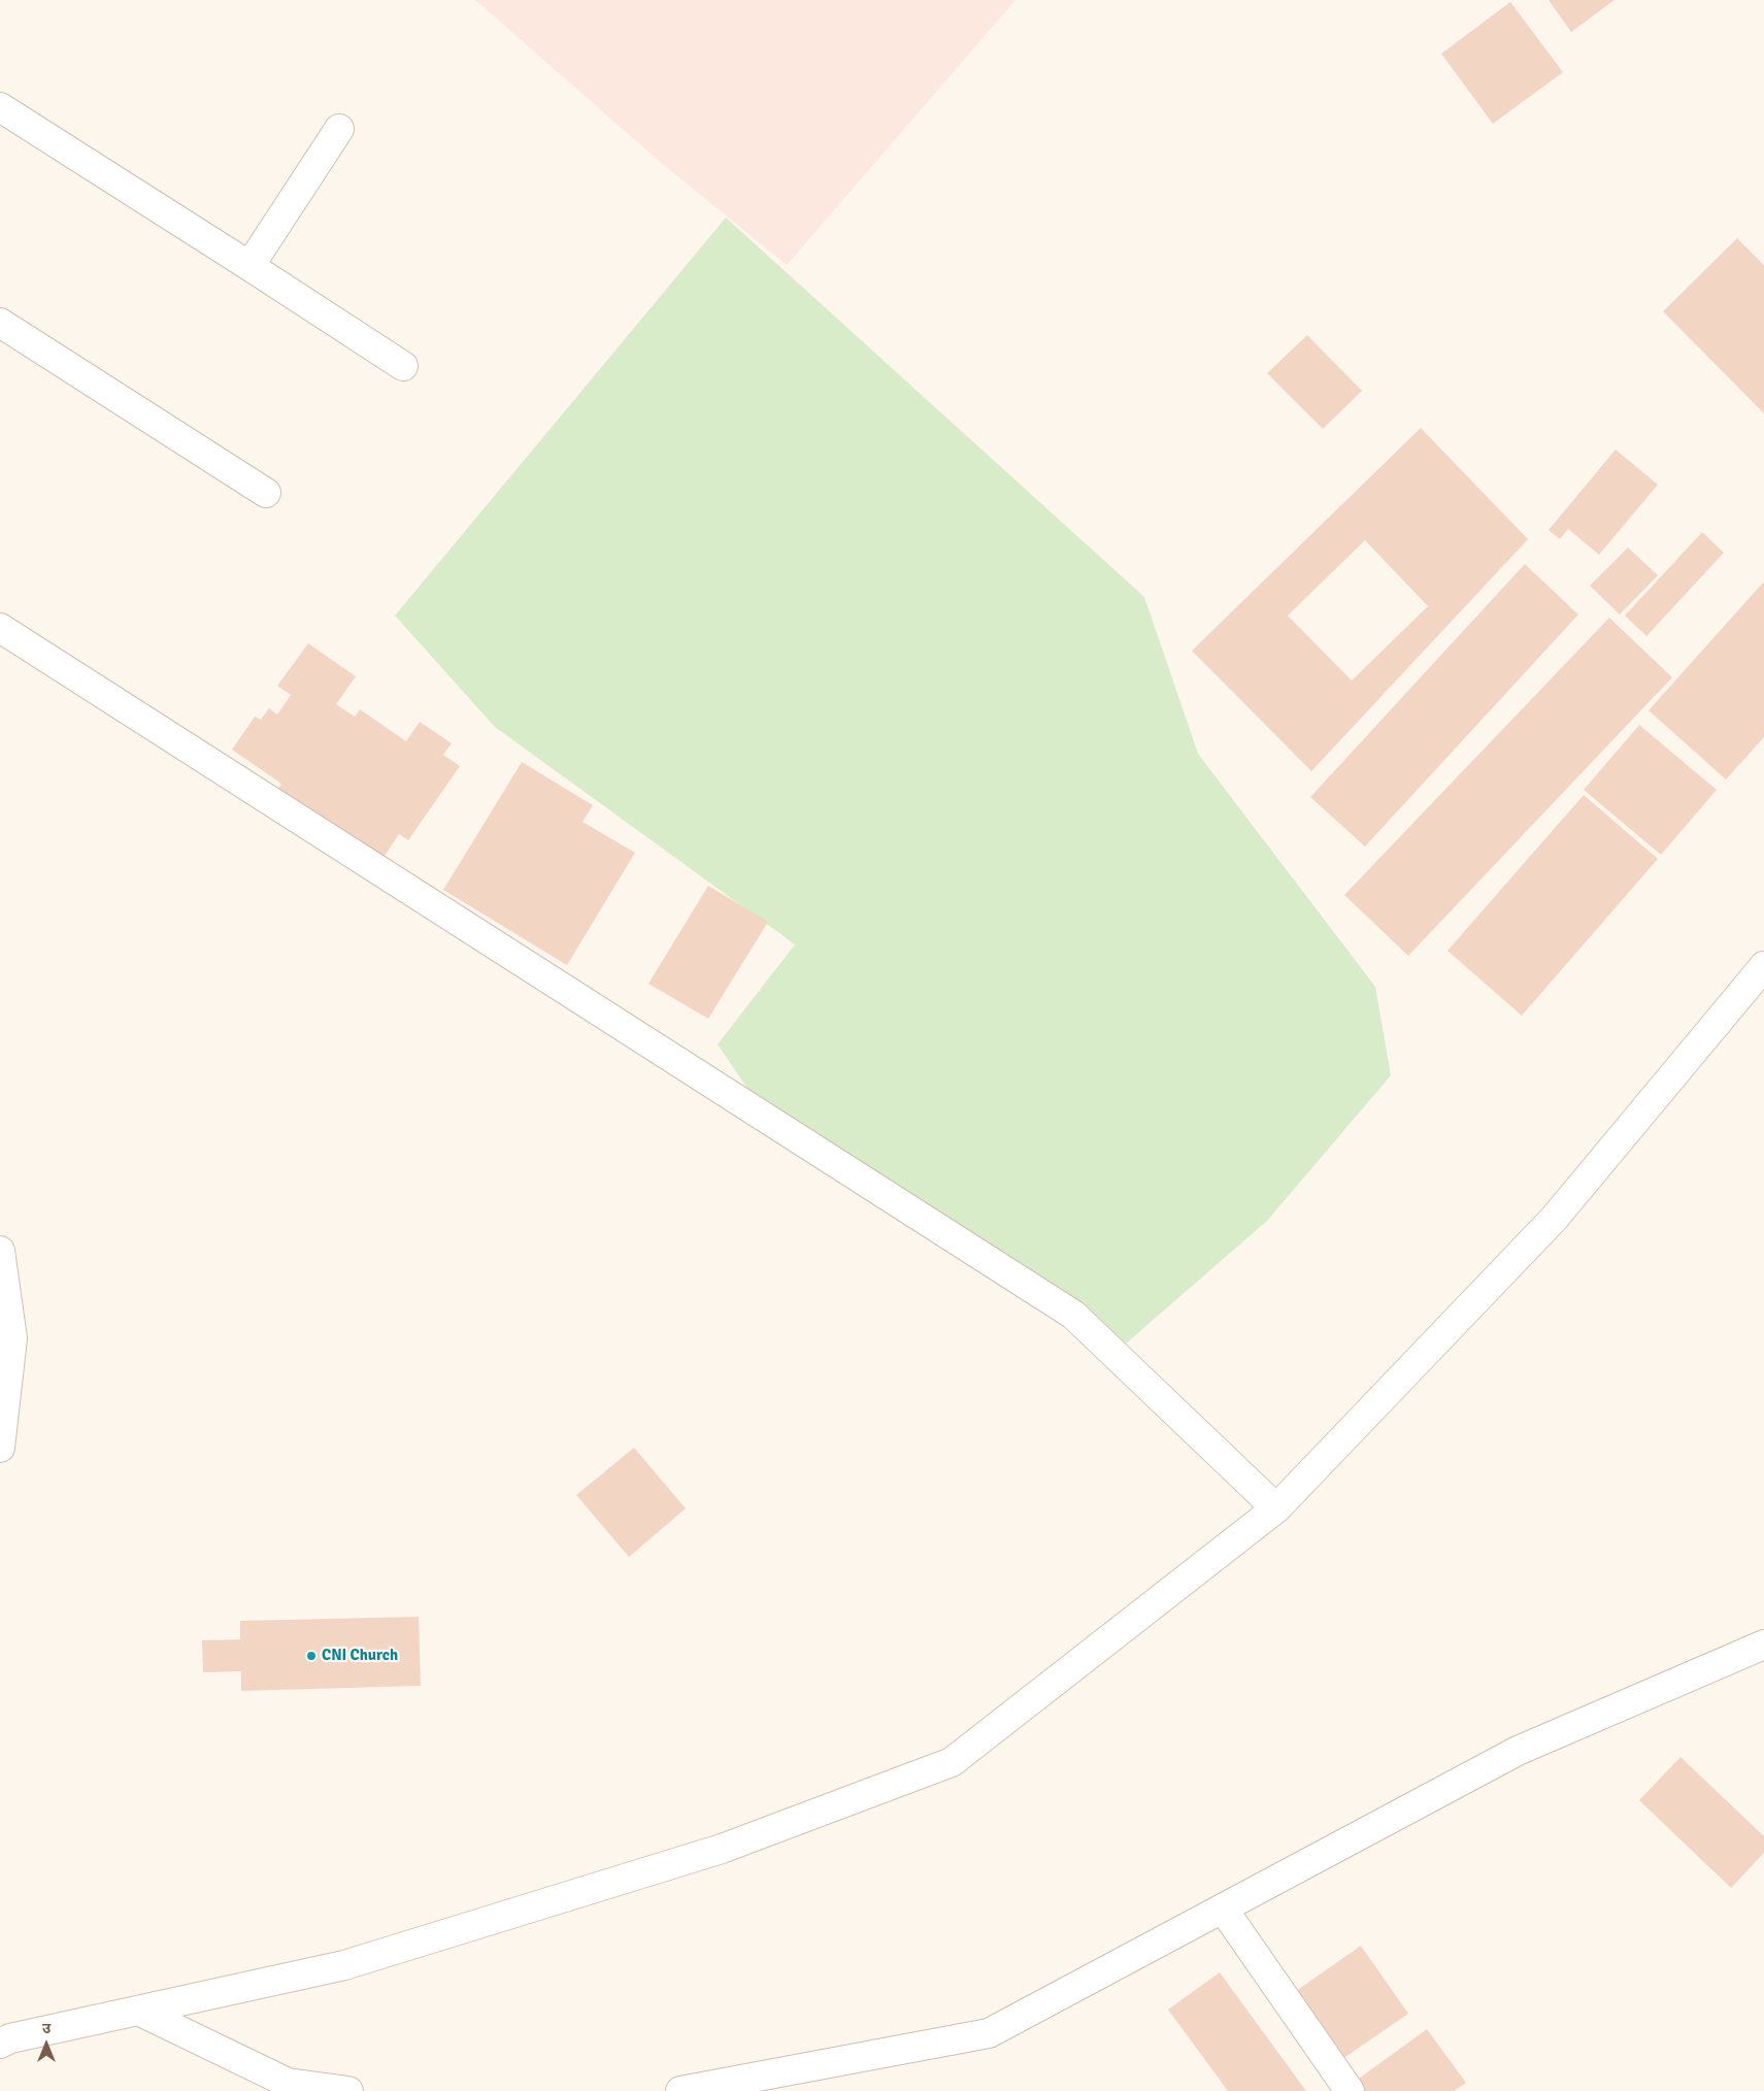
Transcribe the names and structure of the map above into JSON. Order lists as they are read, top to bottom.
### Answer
{
  "places": ["CNI Church"],
  "north": "top"
}
